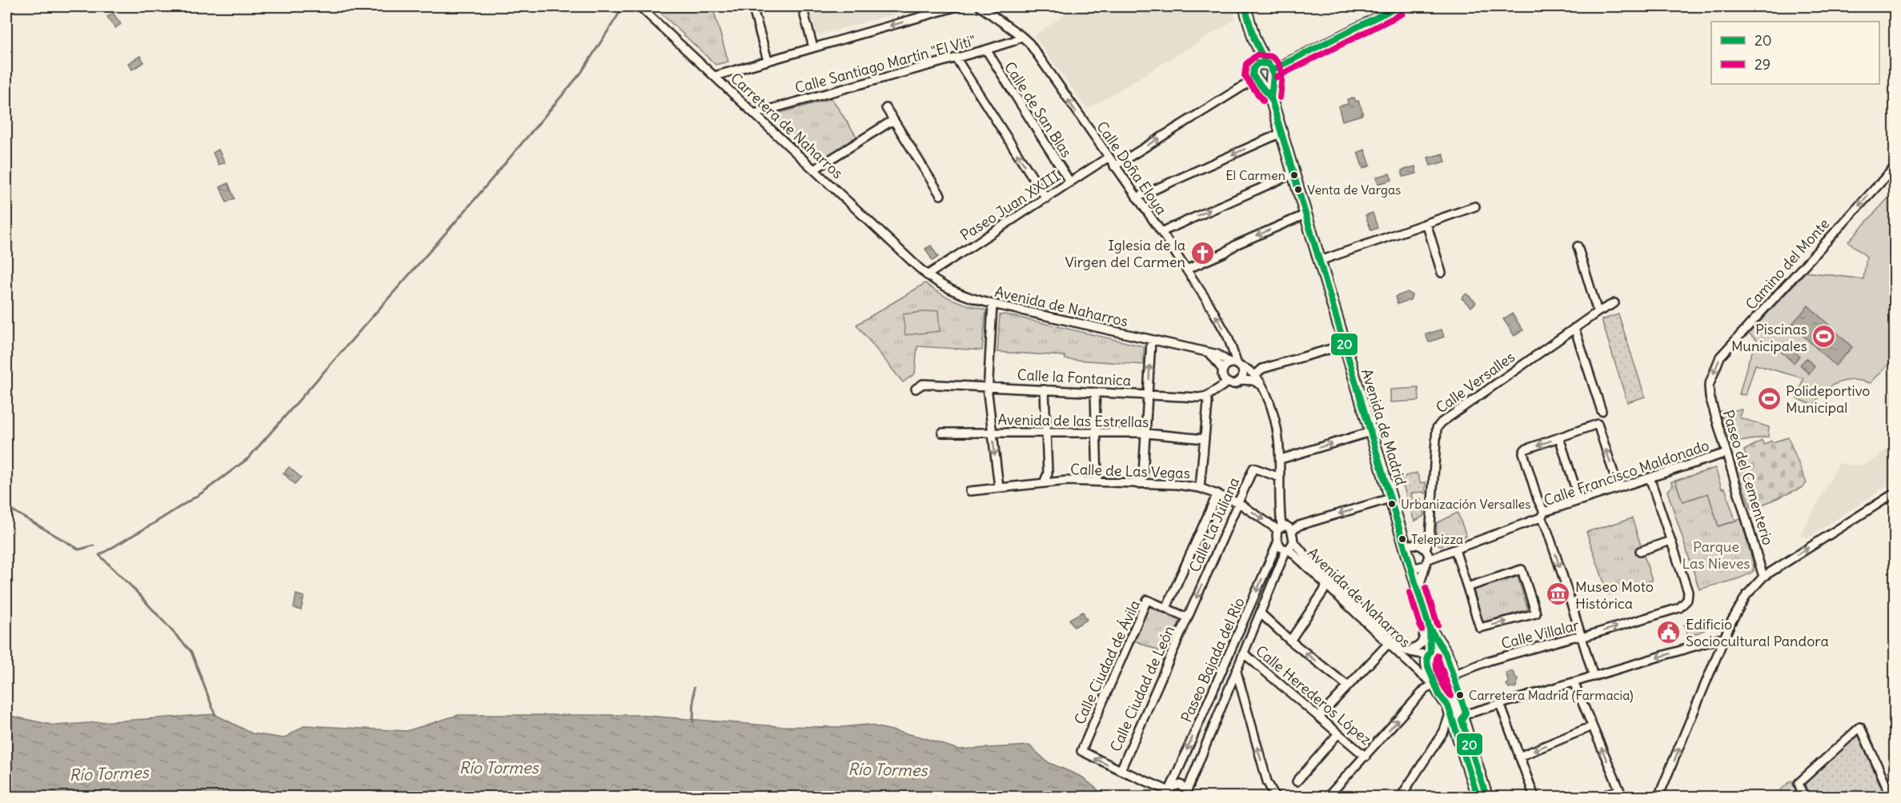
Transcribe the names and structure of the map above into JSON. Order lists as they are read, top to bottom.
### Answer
{
  "streets": {
    "highway": ["Avenida de Madrid"],
    "street": [
      "Calle Santiago Martín \"El Viti\"",
      "Calle de San Blas",
      "Carretera de Naharros",
      "Calle Doña Eloya",
      "Paseo Juan XXIII",
      "Camino del Monte",
      "Avenida de Naharros",
      "Calle la Fontanica",
      "Calle Versalles",
      "Avenida de las Estrellas",
      "Calle de Las Vegas",
      "Calle Francisco Maldonado",
      "Paseo del Cementerio",
      "Calle La Juliana",
      "Calle Villalar",
      "Paseo Bajada del Río",
      "Calle Ciudad de Ávila",
      "Calle Ciudad de León",
      "Calle Herederos López"
    ]
  },
  "crossings": [
    ["Calle Santiago Martín \"El Viti\"", "Calle de San Blas"],
    ["Calle Santiago Martín \"El Viti\"", "Carretera de Naharros"],
    ["Calle Santiago Martín \"El Viti\"", "Calle Doña Eloya"],
    ["Calle de San Blas", "Paseo Juan XXIII"],
    ["Carretera de Naharros", "Avenida de Naharros"],
    ["Calle Doña Eloya", "Paseo Juan XXIII"],
    ["Calle Doña Eloya", "Avenida de Naharros"],
    ["Paseo Juan XXIII", "Avenida de Naharros"],
    ["Camino del Monte", "Paseo del Cementerio"],
    ["Avenida de Naharros", "Avenida de Madrid"],
    ["Avenida de Naharros", "Calle de Las Vegas"],
    ["Avenida de Naharros", "Calle La Juliana"],
    ["Avenida de Naharros", "Paseo Bajada del Río"],
    ["Avenida de Madrid", "Calle Francisco Maldonado"],
    ["Avenida de Madrid", "Calle Villalar"],
    ["Calle de Las Vegas", "Calle La Juliana"],
    ["Calle de Las Vegas", "Paseo Bajada del Río"],
    ["Calle Francisco Maldonado", "Paseo del Cementerio"],
    ["Calle La Juliana", "Calle Ciudad de León"],
    ["Paseo Bajada del Río", "Calle Herederos López"],
    ["Calle Ciudad de Ávila", "Calle Ciudad de León"]
  ],
  "one_way": ["Calle Doña Eloya", "Camino del Monte"],
  "water": ["Río Tormes"],
  "parks": ["Parque Las Nieves"],
  "places": {
    "other": [
      "El Carmen",
      "Venta de Vargas",
      "Urbanización Versalles",
      "Telepizza",
      "Carretera Madrid (Farmacia)"
    ],
    "church": ["Iglesia de la Virgen del Carmen"],
    "sports": ["Piscinas Municipales", "Polideportivo Municipal"],
    "museum": ["Museo Moto Histórica"],
    "public building": ["Edificio Sociocultural Pandora"]
  },
  "lines": ["transit line 20", "transit line 29"],
  "legend": ["20", "29"]
}
